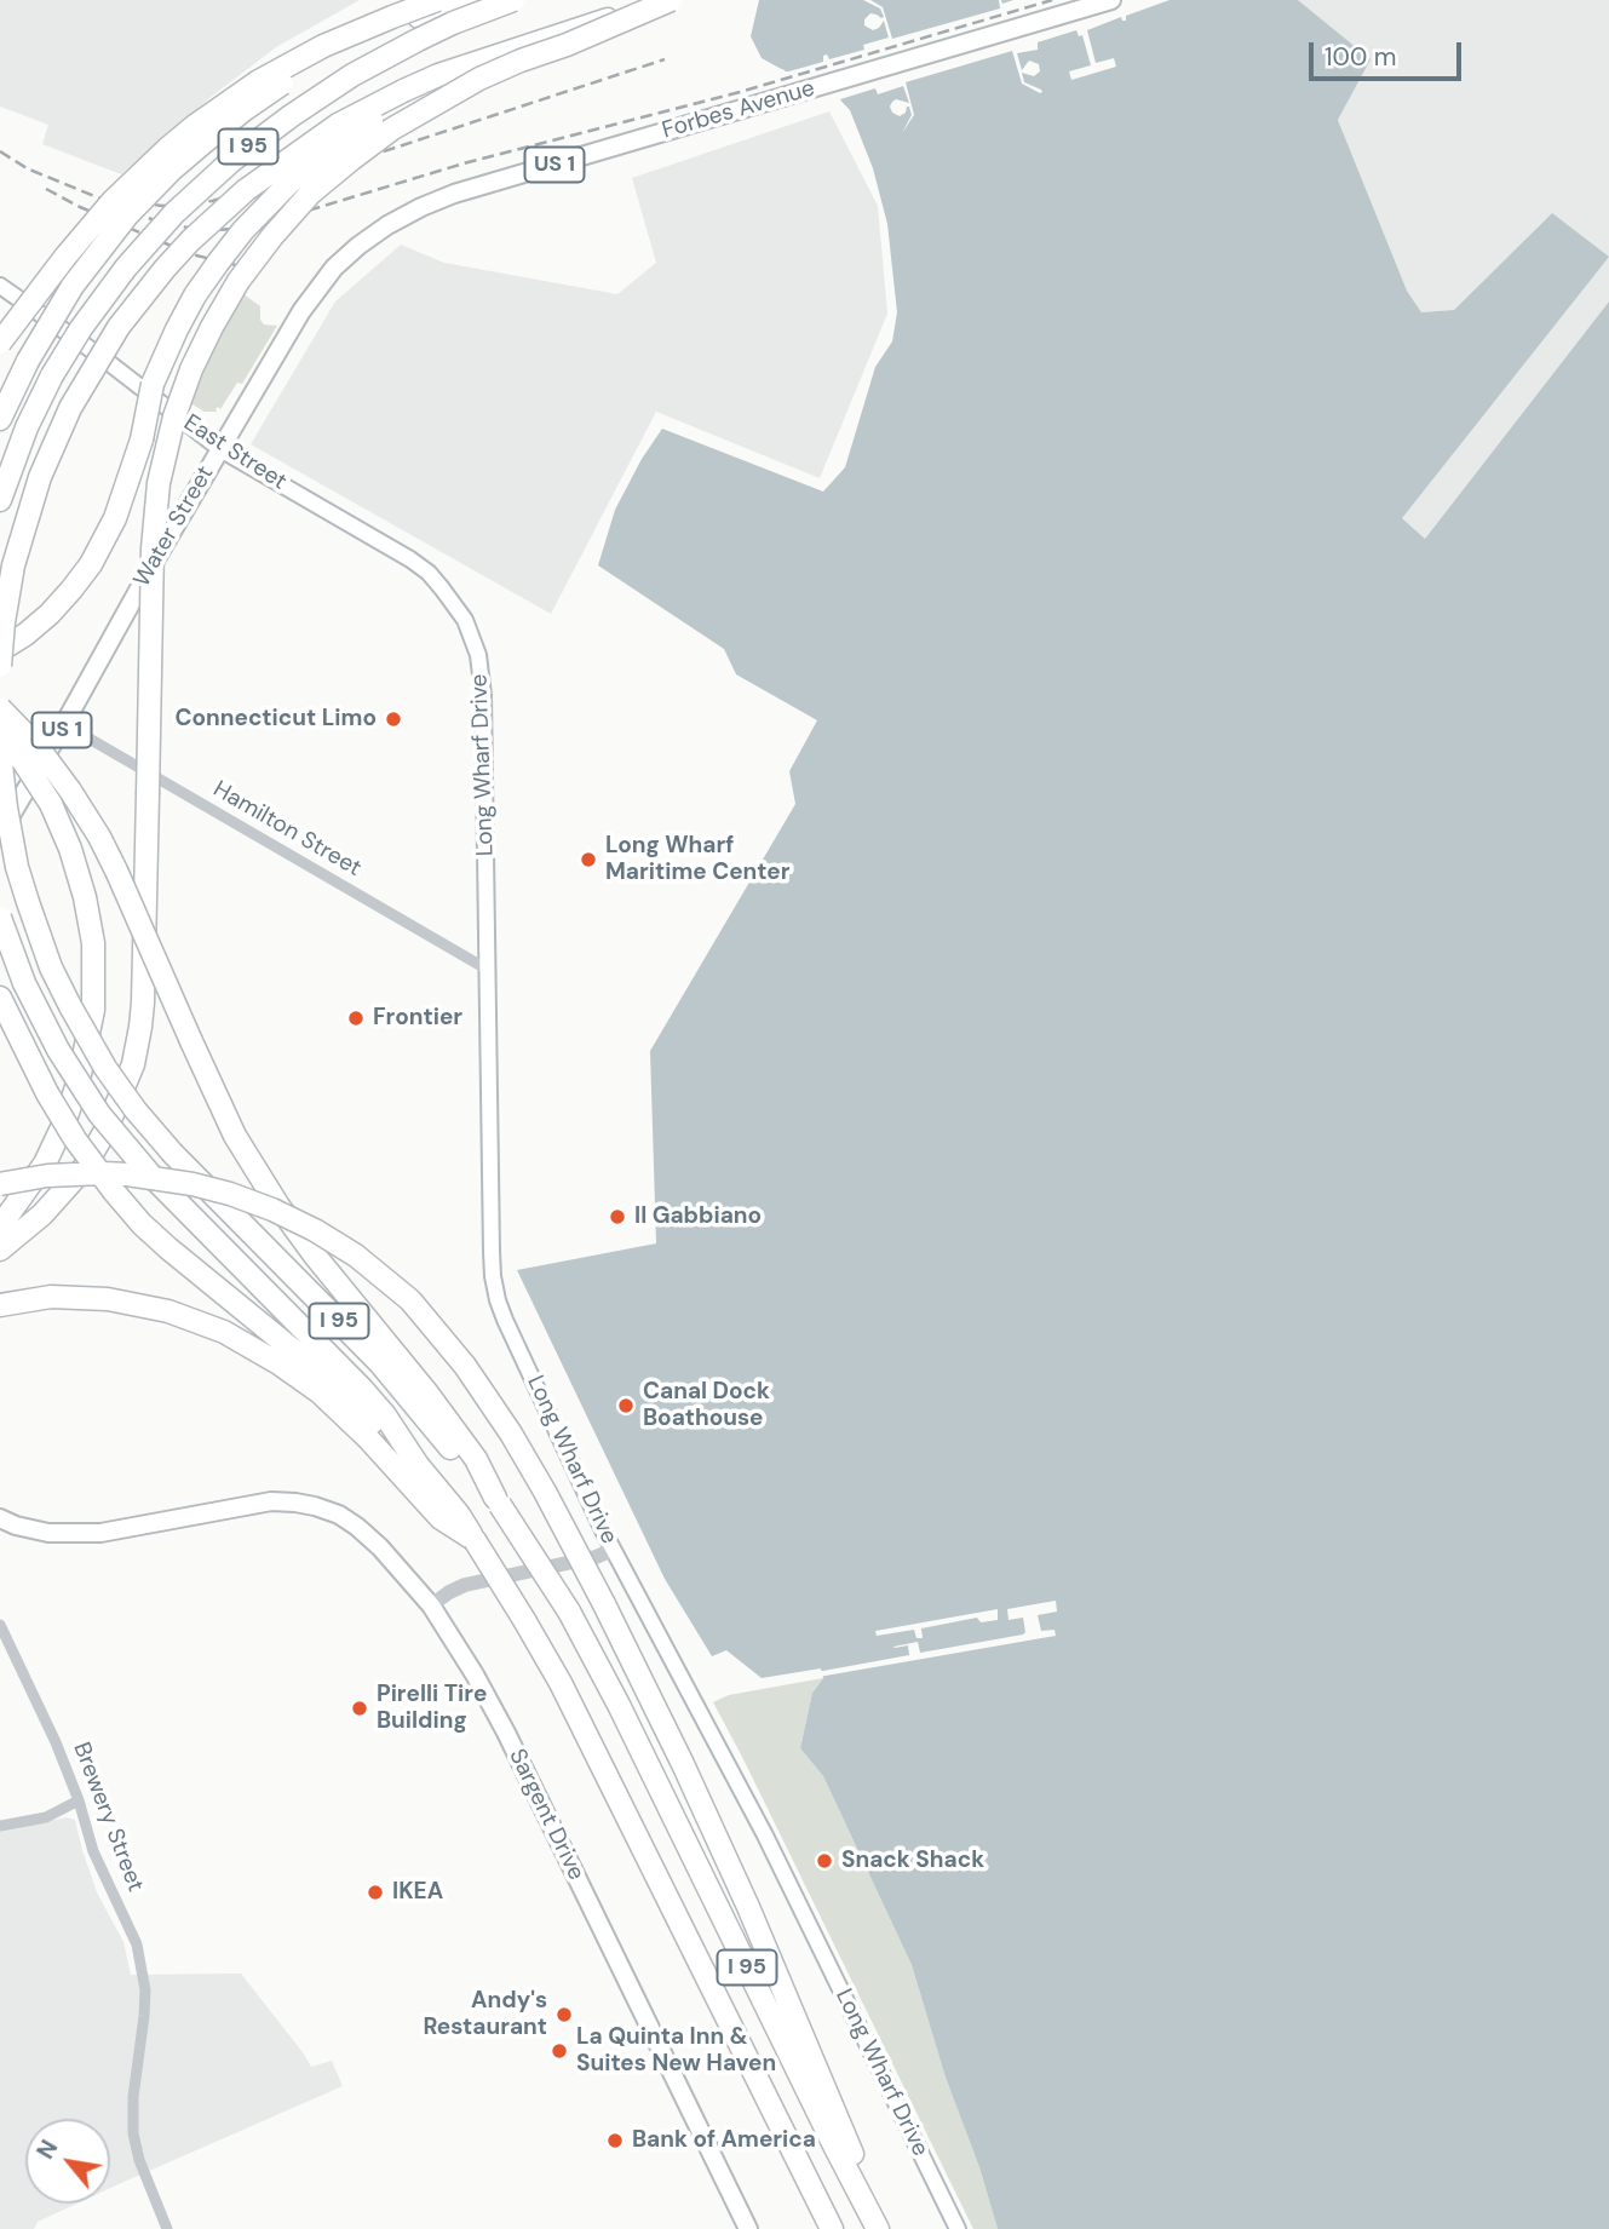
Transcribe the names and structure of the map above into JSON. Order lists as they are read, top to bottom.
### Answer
{
  "streets": {
    "highway": ["I 95"],
    "main road": [
      "Forbes Avenue",
      "US 1",
      "East Street",
      "Water Street",
      "Long Wharf Drive",
      "Sargent Drive"
    ],
    "street": ["Hamilton Street", "Brewery Street"]
  },
  "crossings": [
    ["Forbes Avenue", "Water Street"],
    ["East Street", "Water Street"],
    ["East Street", "Long Wharf Drive"],
    ["Water Street", "Hamilton Street"],
    ["Long Wharf Drive", "Hamilton Street"]
  ],
  "places": [
    "Connecticut Limo",
    "Long Wharf Maritime Center",
    "Frontier",
    "Il Gabbiano",
    "Canal Dock Boathouse",
    "Pirelli Tire Building",
    "Snack Shack",
    "IKEA",
    "Andy's Restaurant",
    "La Quinta Inn & Suites New Haven",
    "Bank of America"
  ],
  "scale_bar": "100 m",
  "north": "top left"
}
